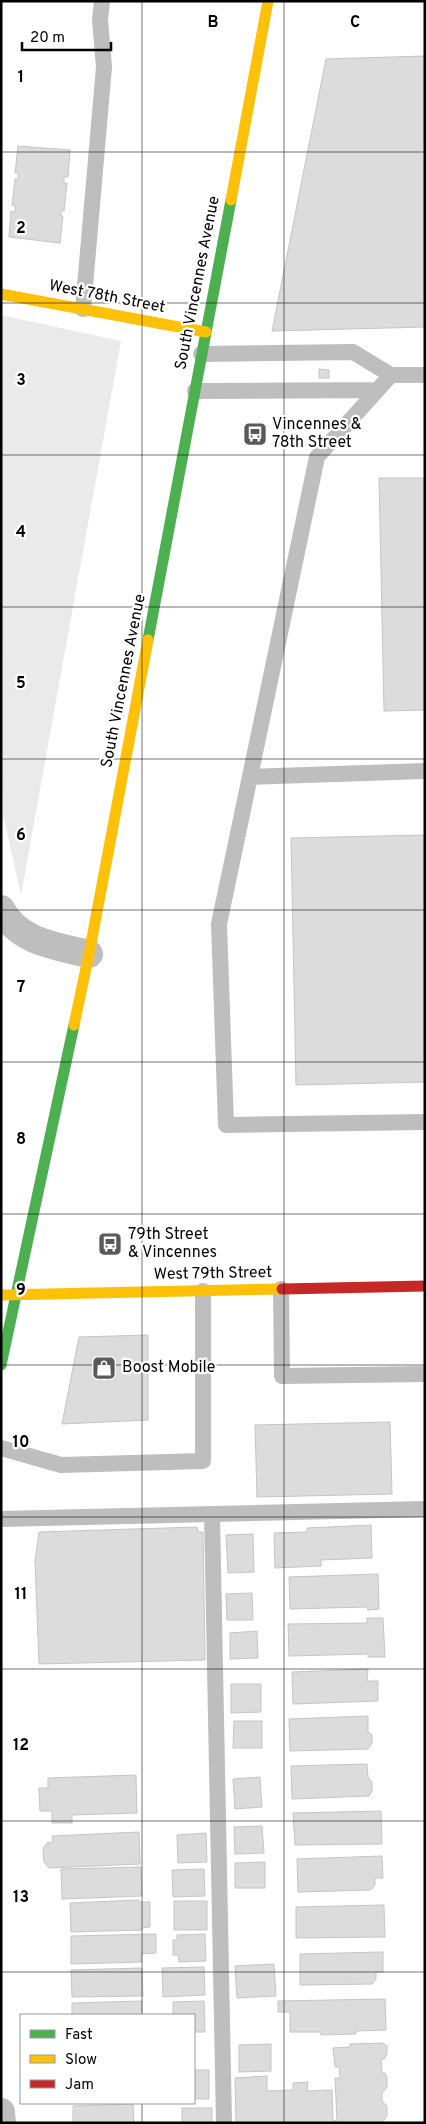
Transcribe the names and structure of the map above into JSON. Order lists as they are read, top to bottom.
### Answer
{
  "streets": {
    "main road": ["South Vincennes Avenue", "West 78th Street", "West 79th Street"]
  },
  "crossings": [
    ["South Vincennes Avenue", "West 78th Street"],
    ["South Vincennes Avenue", "West 79th Street"]
  ],
  "places": {
    "bus stop": ["Vincennes & 78th Street", "79th Street & Vincennes"],
    "shop": ["Boost Mobile"]
  },
  "legend": ["Fast", "Slow", "Jam"],
  "scale_bar": "20 m",
  "grid": {
    "columns": ["B", "C"],
    "rows": [
      "1",
      "2",
      "3",
      "4",
      "5",
      "6",
      "7",
      "8",
      "9",
      "10",
      "11",
      "12",
      "13"
    ]
  }
}
